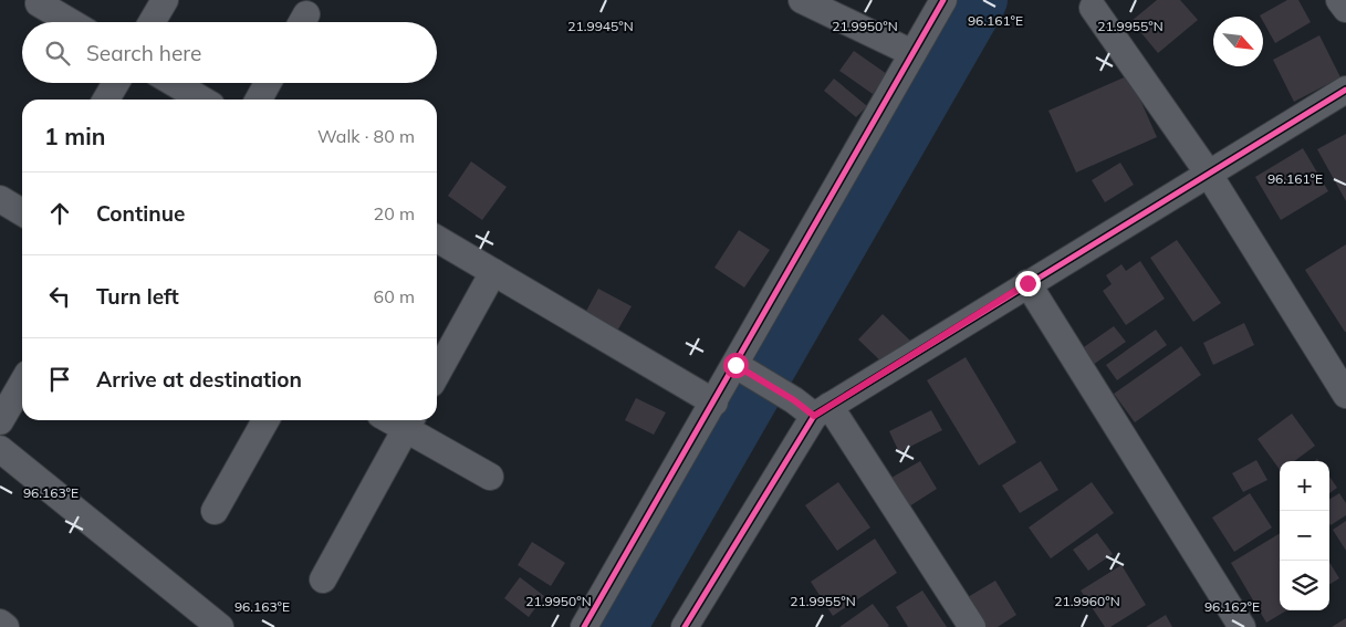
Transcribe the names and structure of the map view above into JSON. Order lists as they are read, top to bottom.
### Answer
{
  "north": "bottom right",
  "page": {
    "search": "Search here",
    "heading": ["1 min", "Walk · 80 m"],
    "list": [
      ["Continue", "20 m"],
      ["Turn left", "60 m"],
      "Arrive at destination"
    ],
    "map_buttons": ["+", "−"]
  },
  "coordinates": [
    "96.161°E",
    "21.9945°N",
    "21.9950°N",
    "21.9955°N",
    "96.163°E",
    "21.9960°N",
    "96.162°E"
  ]
}
